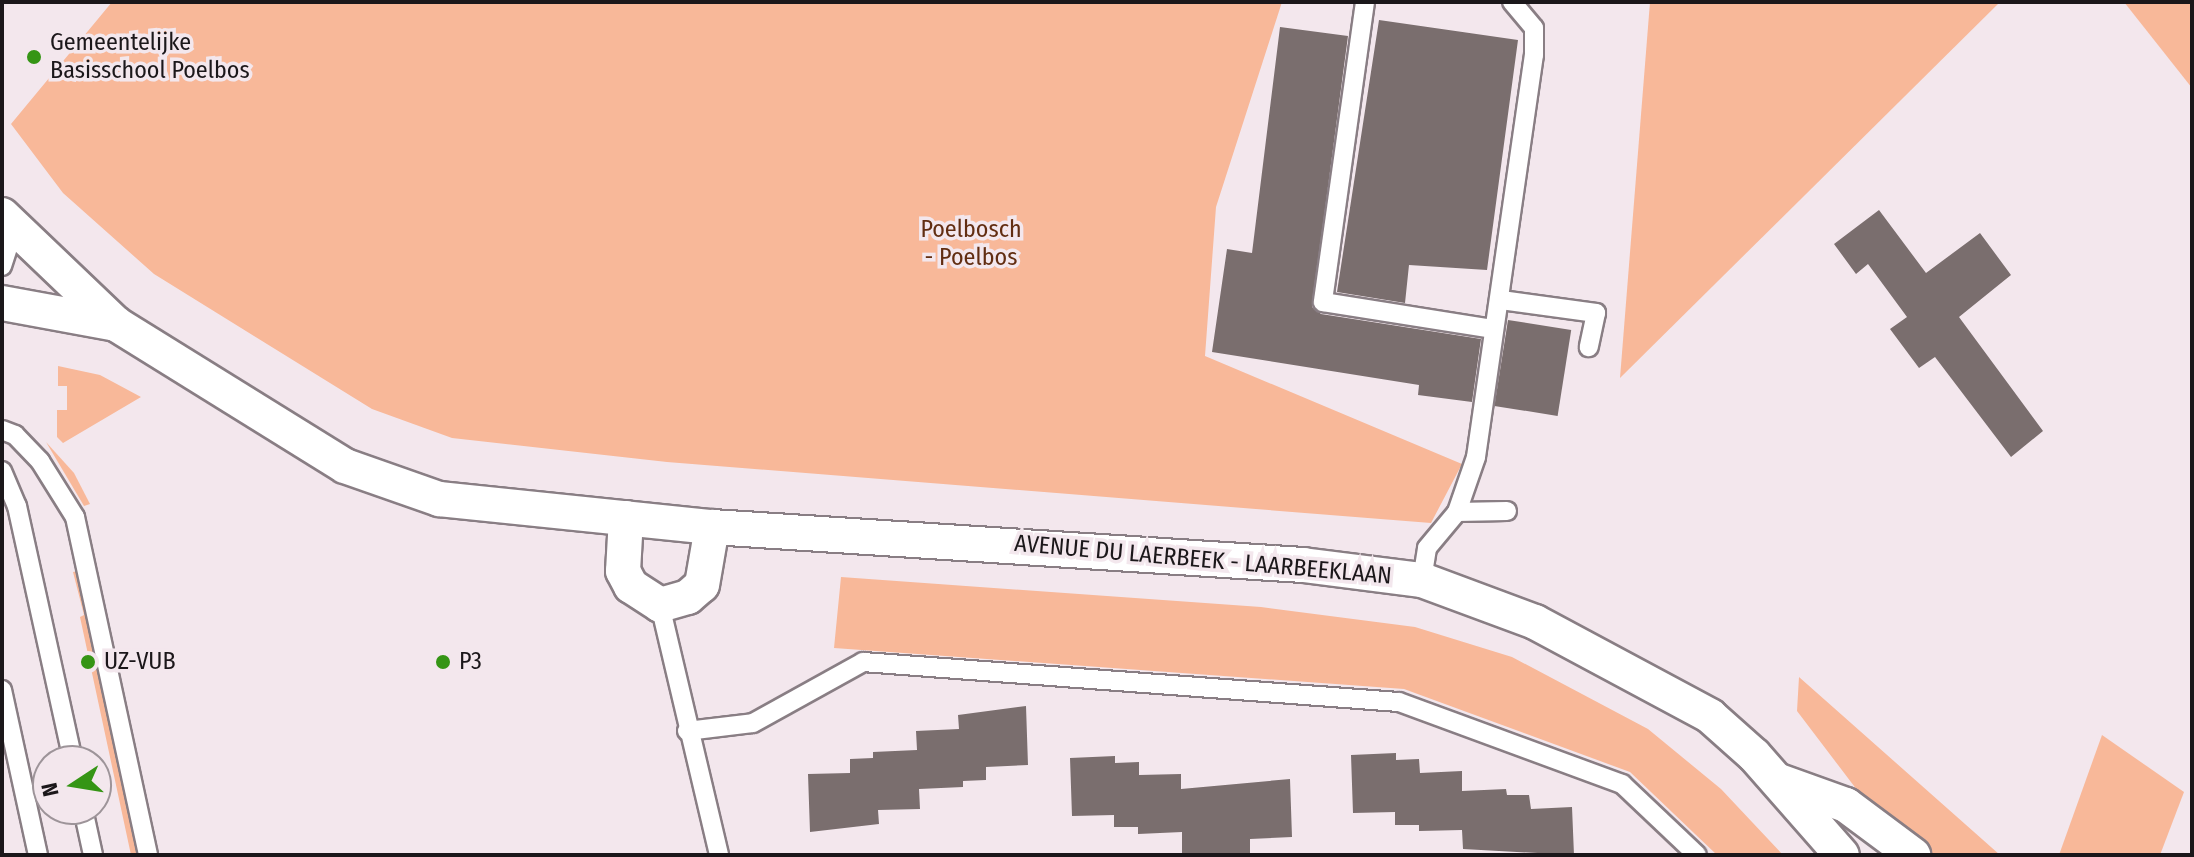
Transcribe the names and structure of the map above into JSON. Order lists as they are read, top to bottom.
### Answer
{
  "streets": {
    "street": ["AVENUE DU LAERBEEK - LAARBEEKLAAN"]
  },
  "parks": ["Poelbosch - Poelbos"],
  "places": ["Gemeentelijke Basisschool Poelbos", "UZ-VUB", "P3"],
  "north": "left"
}
